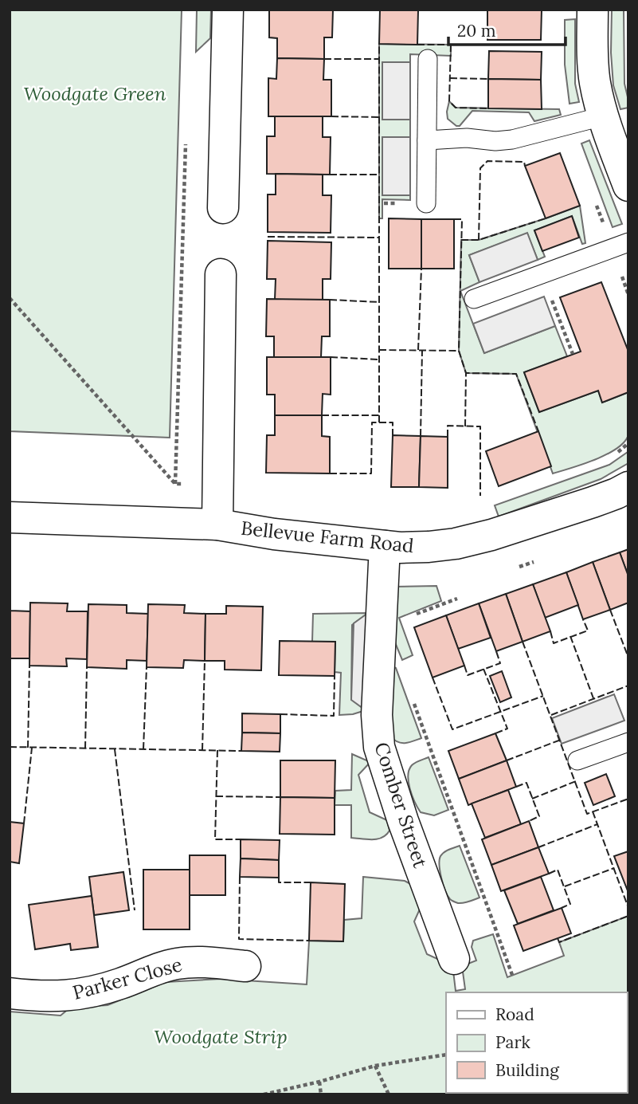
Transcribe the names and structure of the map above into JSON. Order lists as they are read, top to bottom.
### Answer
{
  "streets": {
    "street": ["Bellevue Farm Road", "Comber Street", "Parker Close"]
  },
  "crossings": [
    ["Bellevue Farm Road", "Comber Street"]
  ],
  "parks": ["Woodgate Green", "Woodgate Strip"],
  "legend": ["Road", "Park", "Building"],
  "scale_bar": "20 m"
}
